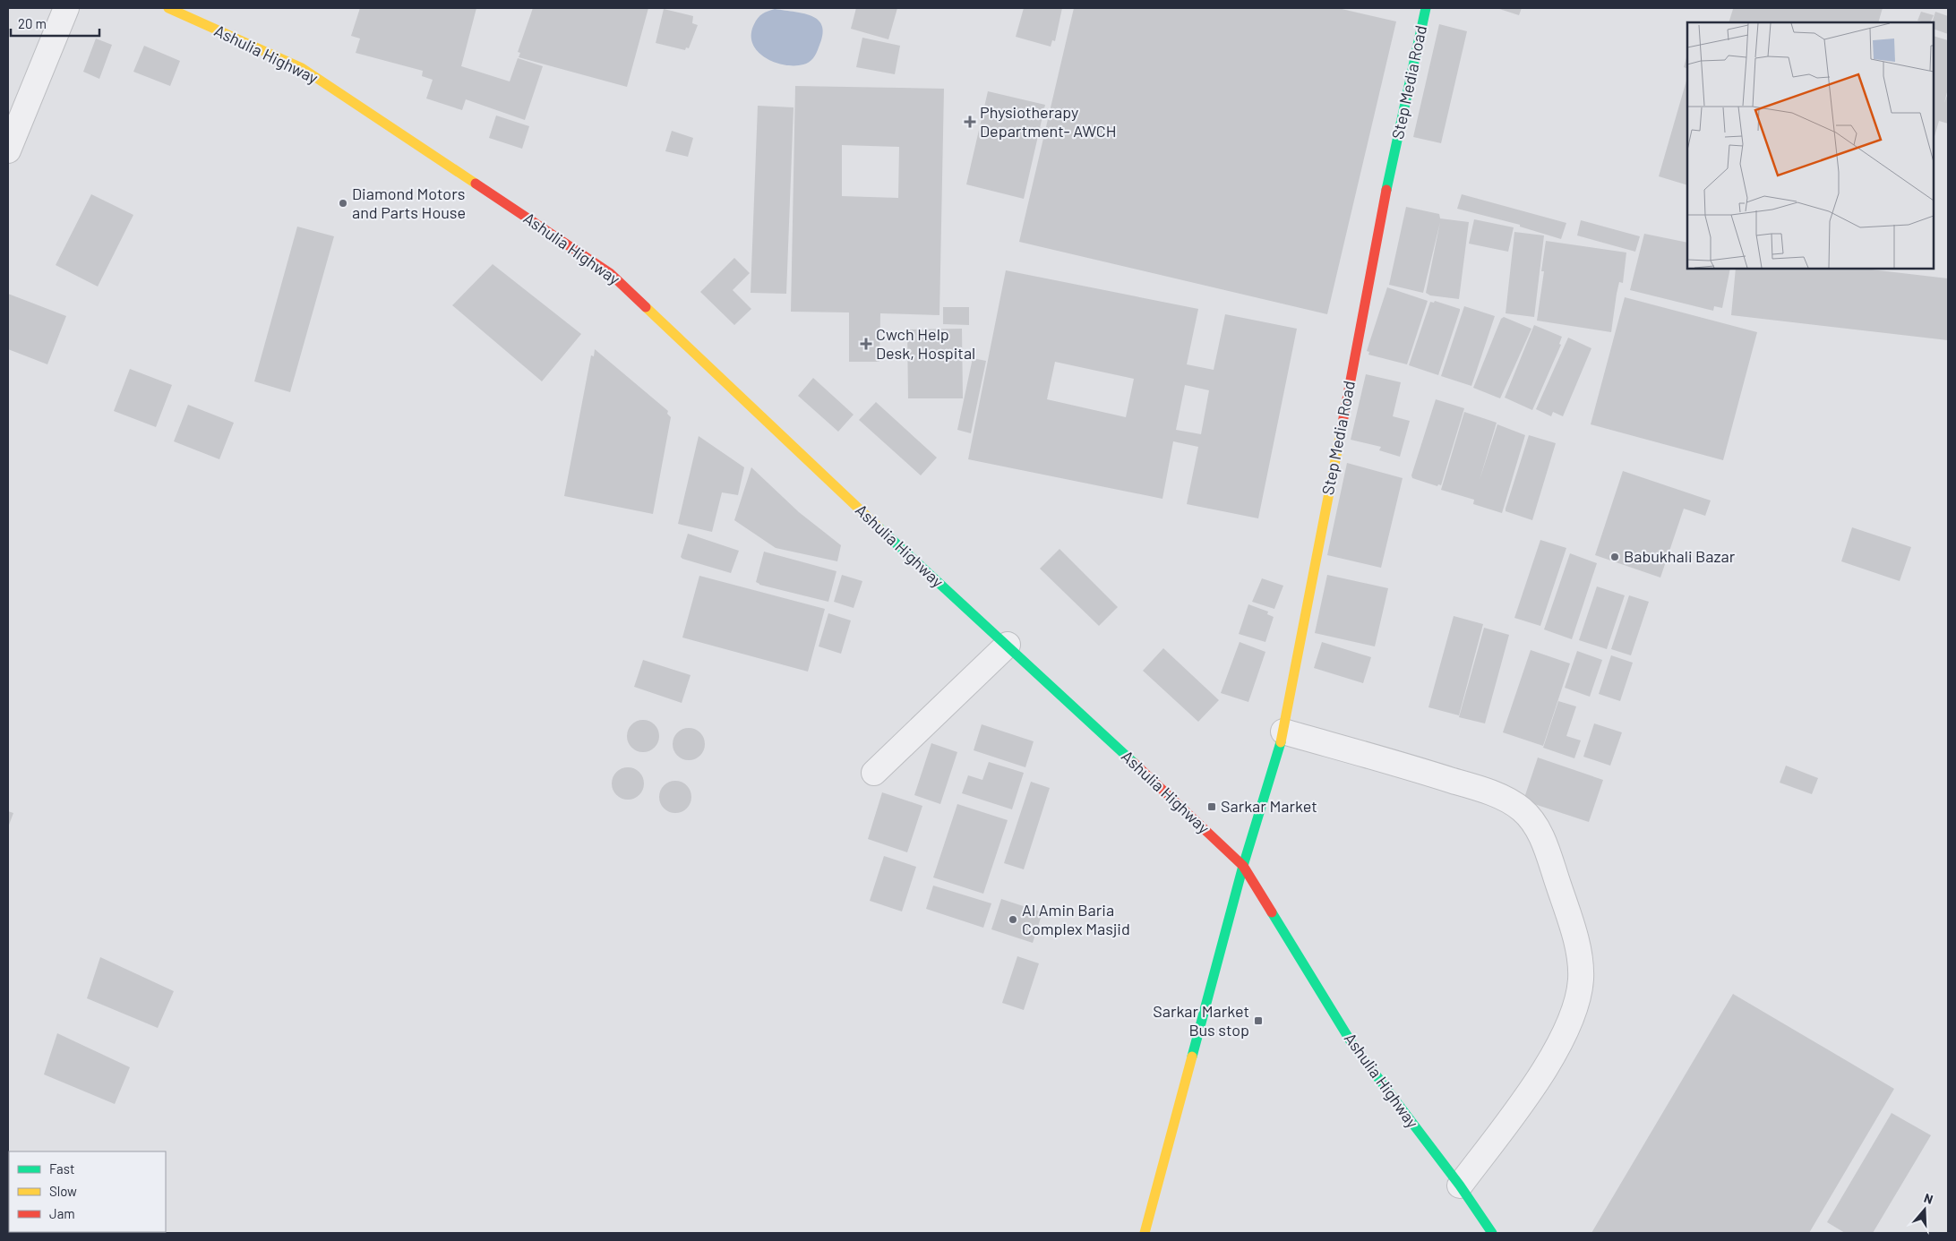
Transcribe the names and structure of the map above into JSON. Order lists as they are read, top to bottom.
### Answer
{
  "streets": {
    "main road": ["Ashulia Highway", "Step Media Road"]
  },
  "crossings": [
    ["Ashulia Highway", "Step Media Road"]
  ],
  "places": {
    "health": ["Physiotherapy Department- AWCH", "Cwch Help Desk, Hospital"],
    "other": ["Diamond Motors and Parts House", "Babukhali Bazar", "Al Amin Baria Complex Masjid"],
    "transit": ["Sarkar Market", "Sarkar Market Bus stop"]
  },
  "legend": ["Fast", "Slow", "Jam"],
  "scale_bar": "20 m",
  "north": "top"
}
